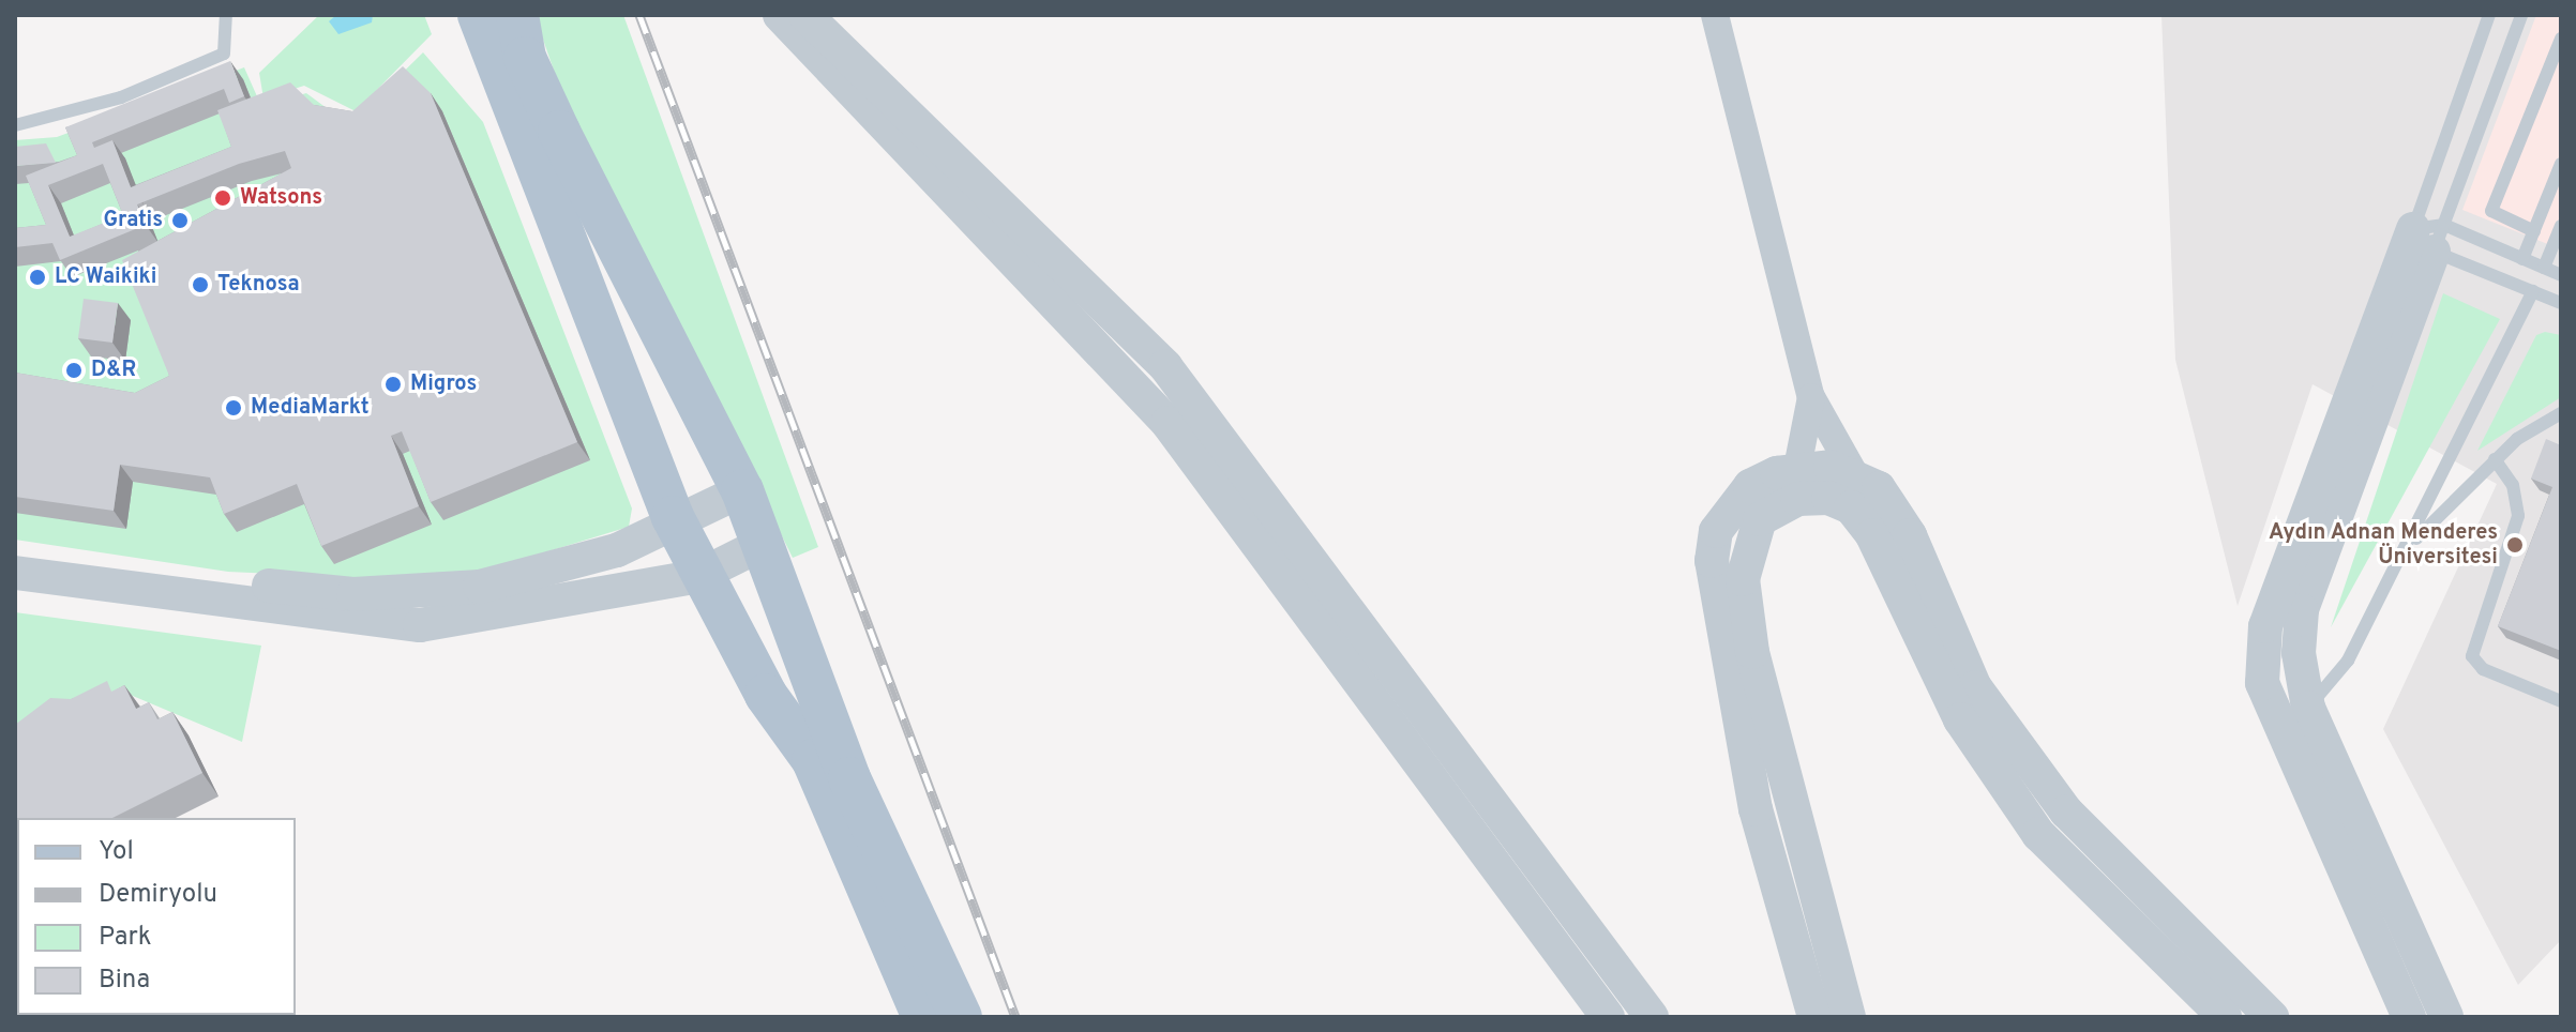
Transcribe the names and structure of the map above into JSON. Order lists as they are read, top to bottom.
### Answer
{
  "places": [
    "Watsons",
    "Gratis",
    "LC Waikiki",
    "Teknosa",
    "D&R",
    "Migros",
    "MediaMarkt",
    "Aydın Adnan Menderes Üniversitesi"
  ],
  "legend": [
    "Yol",
    "Demiryolu",
    "Park",
    "Bina"
  ]
}
